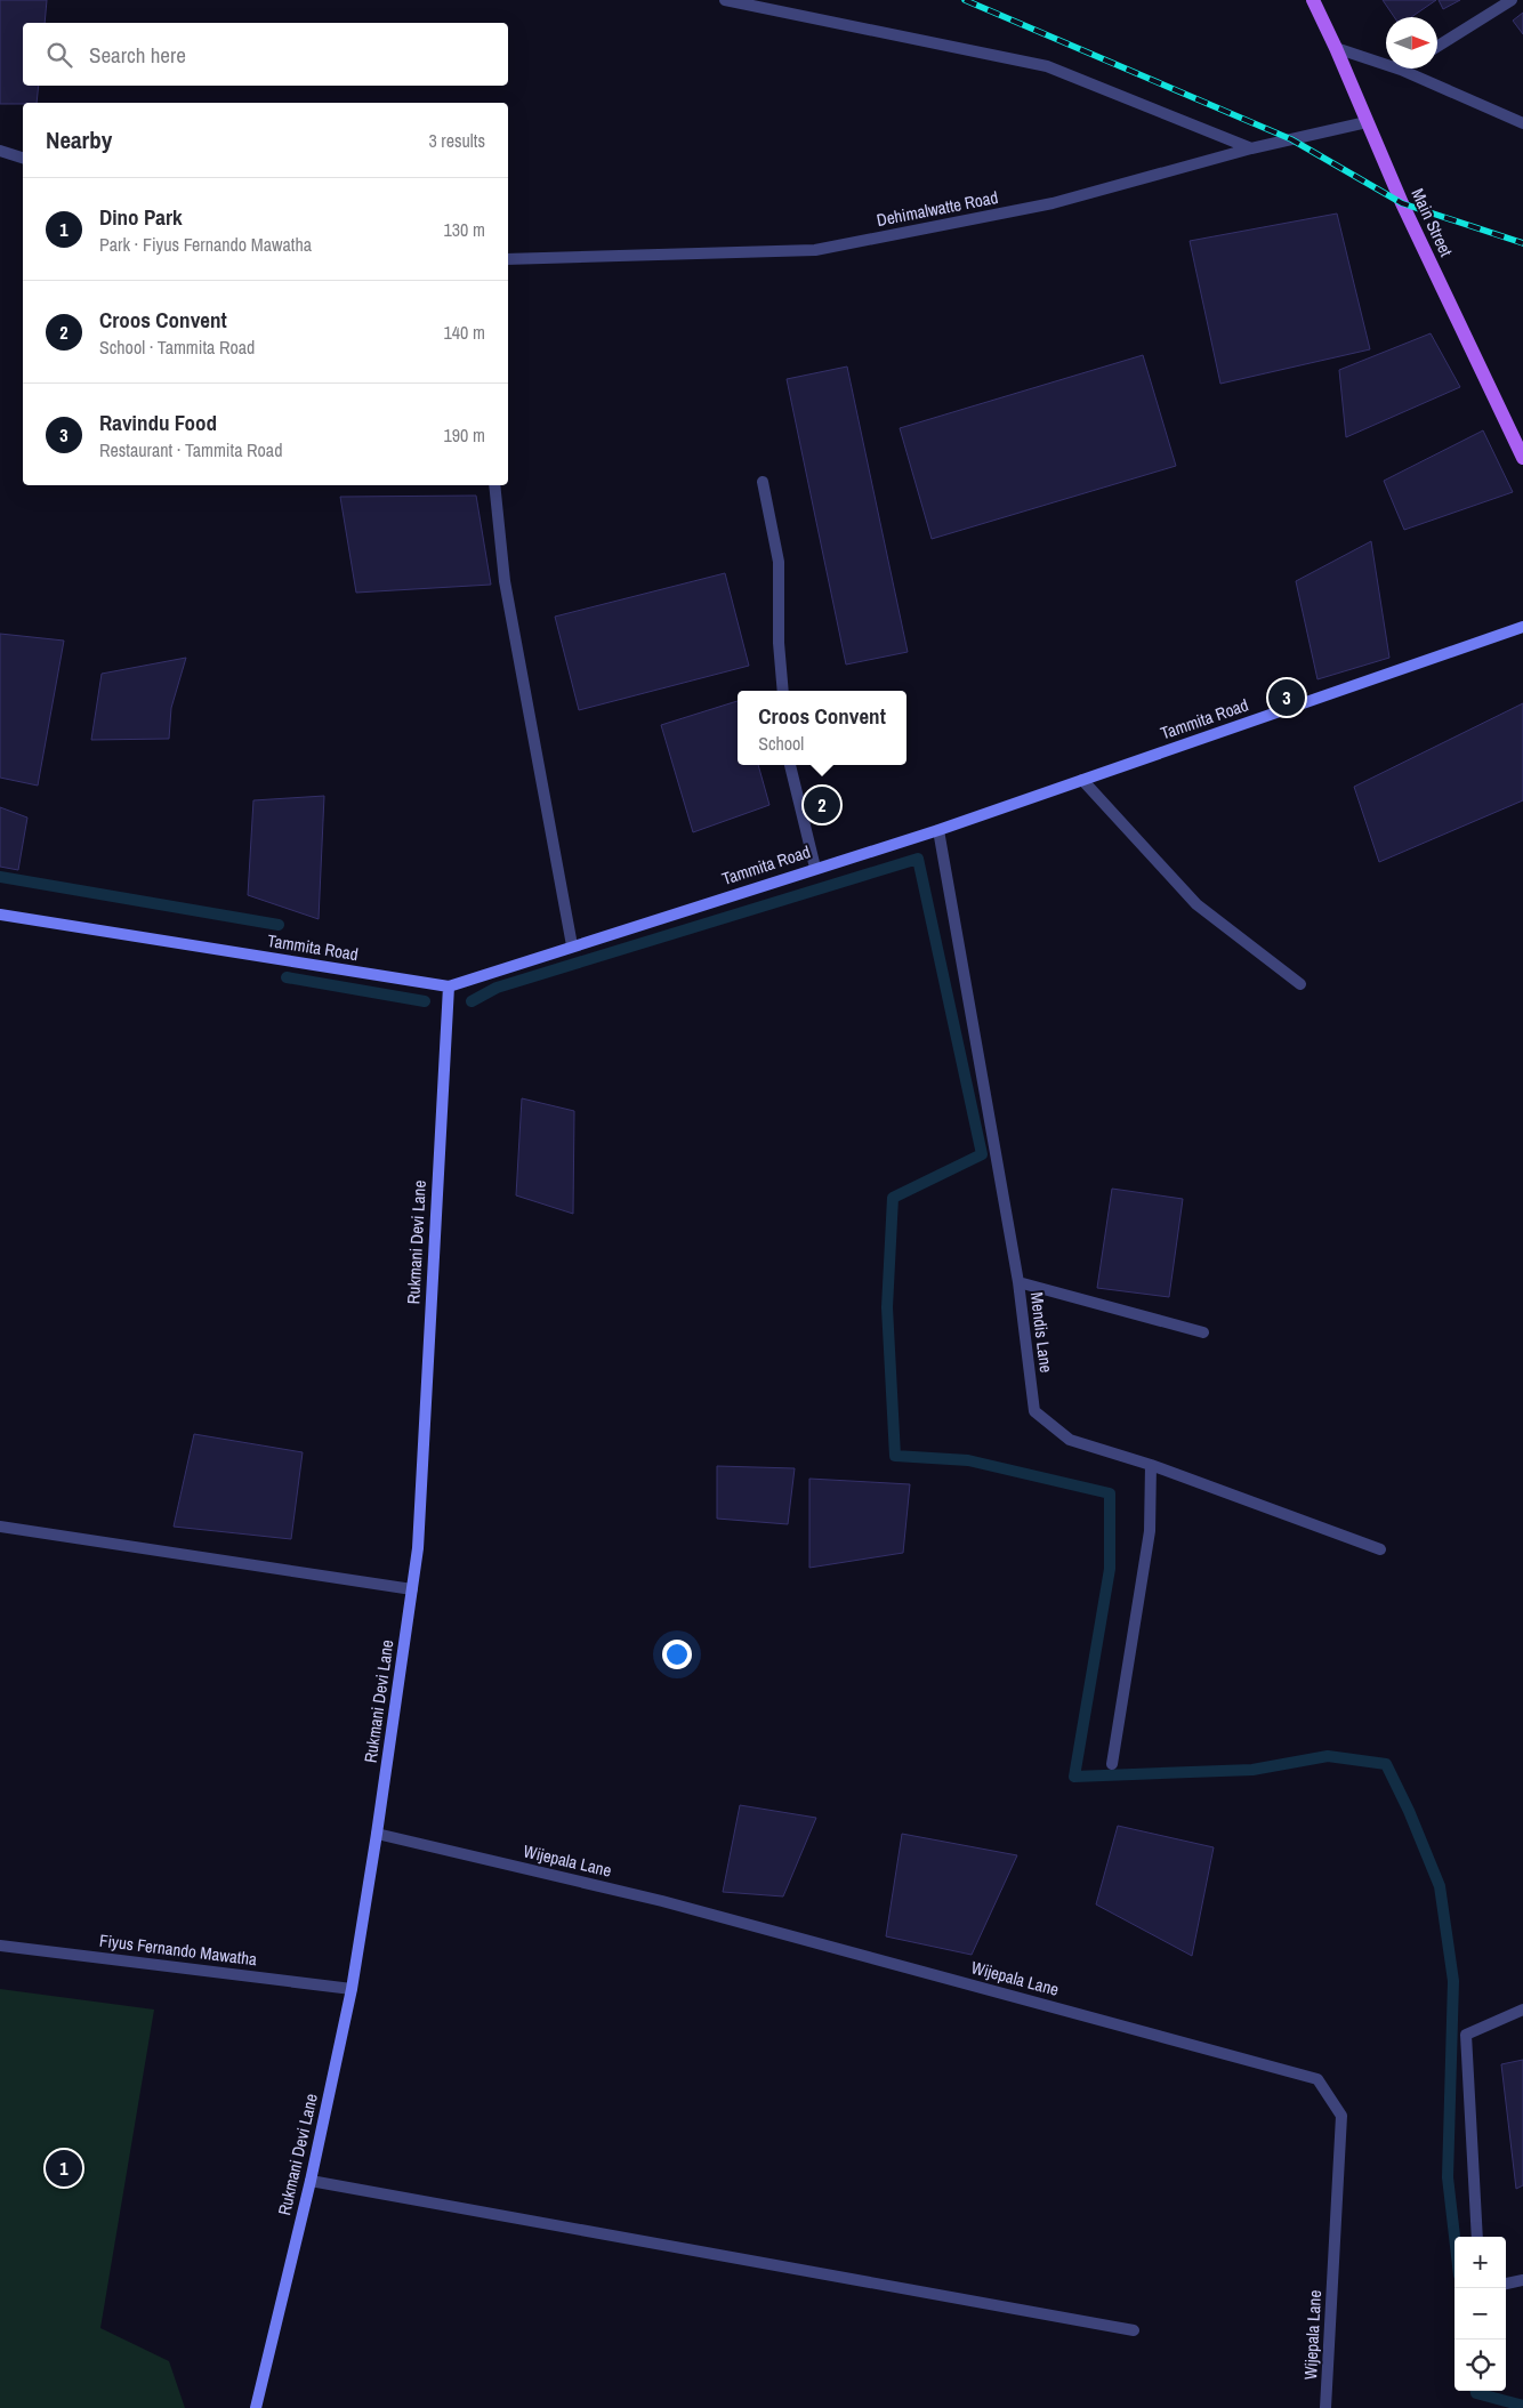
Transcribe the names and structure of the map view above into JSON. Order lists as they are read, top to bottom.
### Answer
{
  "streets": {
    "main road": ["Main Street"],
    "street": [
      "Dehimalwatte Road",
      "Tammita Road",
      "Rukmani Devi Lane",
      "Mendis Lane",
      "Wijepala Lane",
      "Fiyus Fernando Mawatha"
    ]
  },
  "crossings": [
    ["Dehimalwatte Road", "Main Street"],
    ["Tammita Road", "Rukmani Devi Lane"],
    ["Tammita Road", "Mendis Lane"],
    ["Rukmani Devi Lane", "Wijepala Lane"],
    ["Rukmani Devi Lane", "Fiyus Fernando Mawatha"]
  ],
  "north": "right",
  "page": {
    "search": "Search here",
    "heading": ["Nearby", "3 results"],
    "list": [
      {
        "mark": "1",
        "name": "Dino Park",
        "note": "Park · Fiyus Fernando Mawatha",
        "value": "130 m"
      },
      {
        "mark": "2",
        "name": "Croos Convent",
        "note": "School · Tammita Road",
        "value": "140 m"
      },
      {
        "mark": "3",
        "name": "Ravindu Food",
        "note": "Restaurant · Tammita Road",
        "value": "190 m"
      }
    ],
    "pins": ["3", "2", "1"],
    "popup": ["Croos Convent", "School"],
    "map_buttons": ["+", "−"]
  }
}
